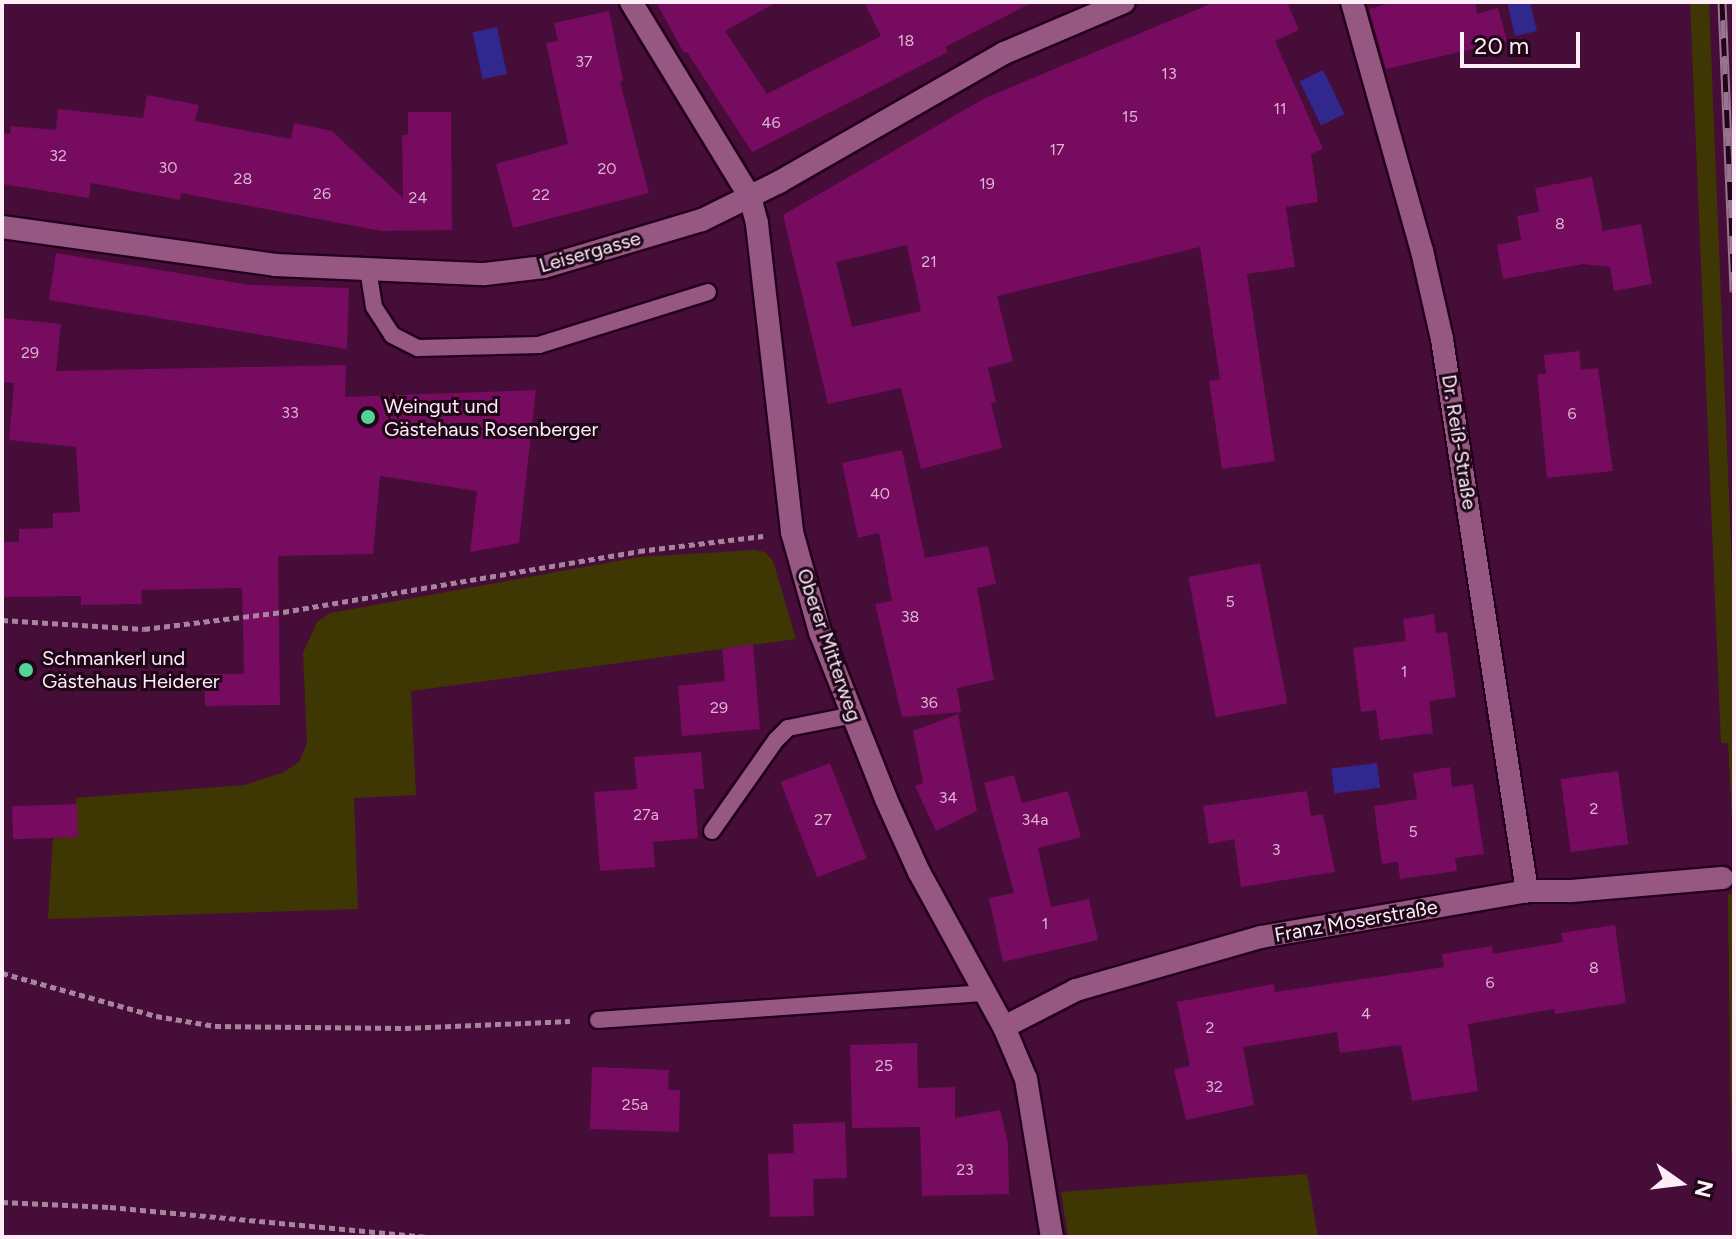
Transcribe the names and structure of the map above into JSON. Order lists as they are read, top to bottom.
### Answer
{
  "streets": {
    "street": [
      "Leisergasse",
      "Dr. Reiß-Straße",
      "Oberer Mitterweg",
      "Franz Moserstraße"
    ]
  },
  "crossings": [
    ["Leisergasse", "Oberer Mitterweg"],
    ["Dr. Reiß-Straße", "Franz Moserstraße"],
    ["Oberer Mitterweg", "Franz Moserstraße"]
  ],
  "places": ["Weingut und Gästehaus Rosenberger", "Schmankerl und Gästehaus Heiderer"],
  "house_numbers": [
    "18",
    "37",
    "13",
    "11",
    "15",
    "46",
    "17",
    "32",
    "30",
    "20",
    "28",
    "19",
    "26",
    "22",
    "24",
    "8",
    "21",
    "29",
    "33",
    "6",
    "40",
    "5",
    "38",
    "1",
    "36",
    "29",
    "34",
    "2",
    "27a",
    "27",
    "34a",
    "5",
    "3",
    "1",
    "8",
    "6",
    "4",
    "2",
    "25",
    "32",
    "25a",
    "23"
  ],
  "scale_bar": "20 m",
  "north": "right"
}
